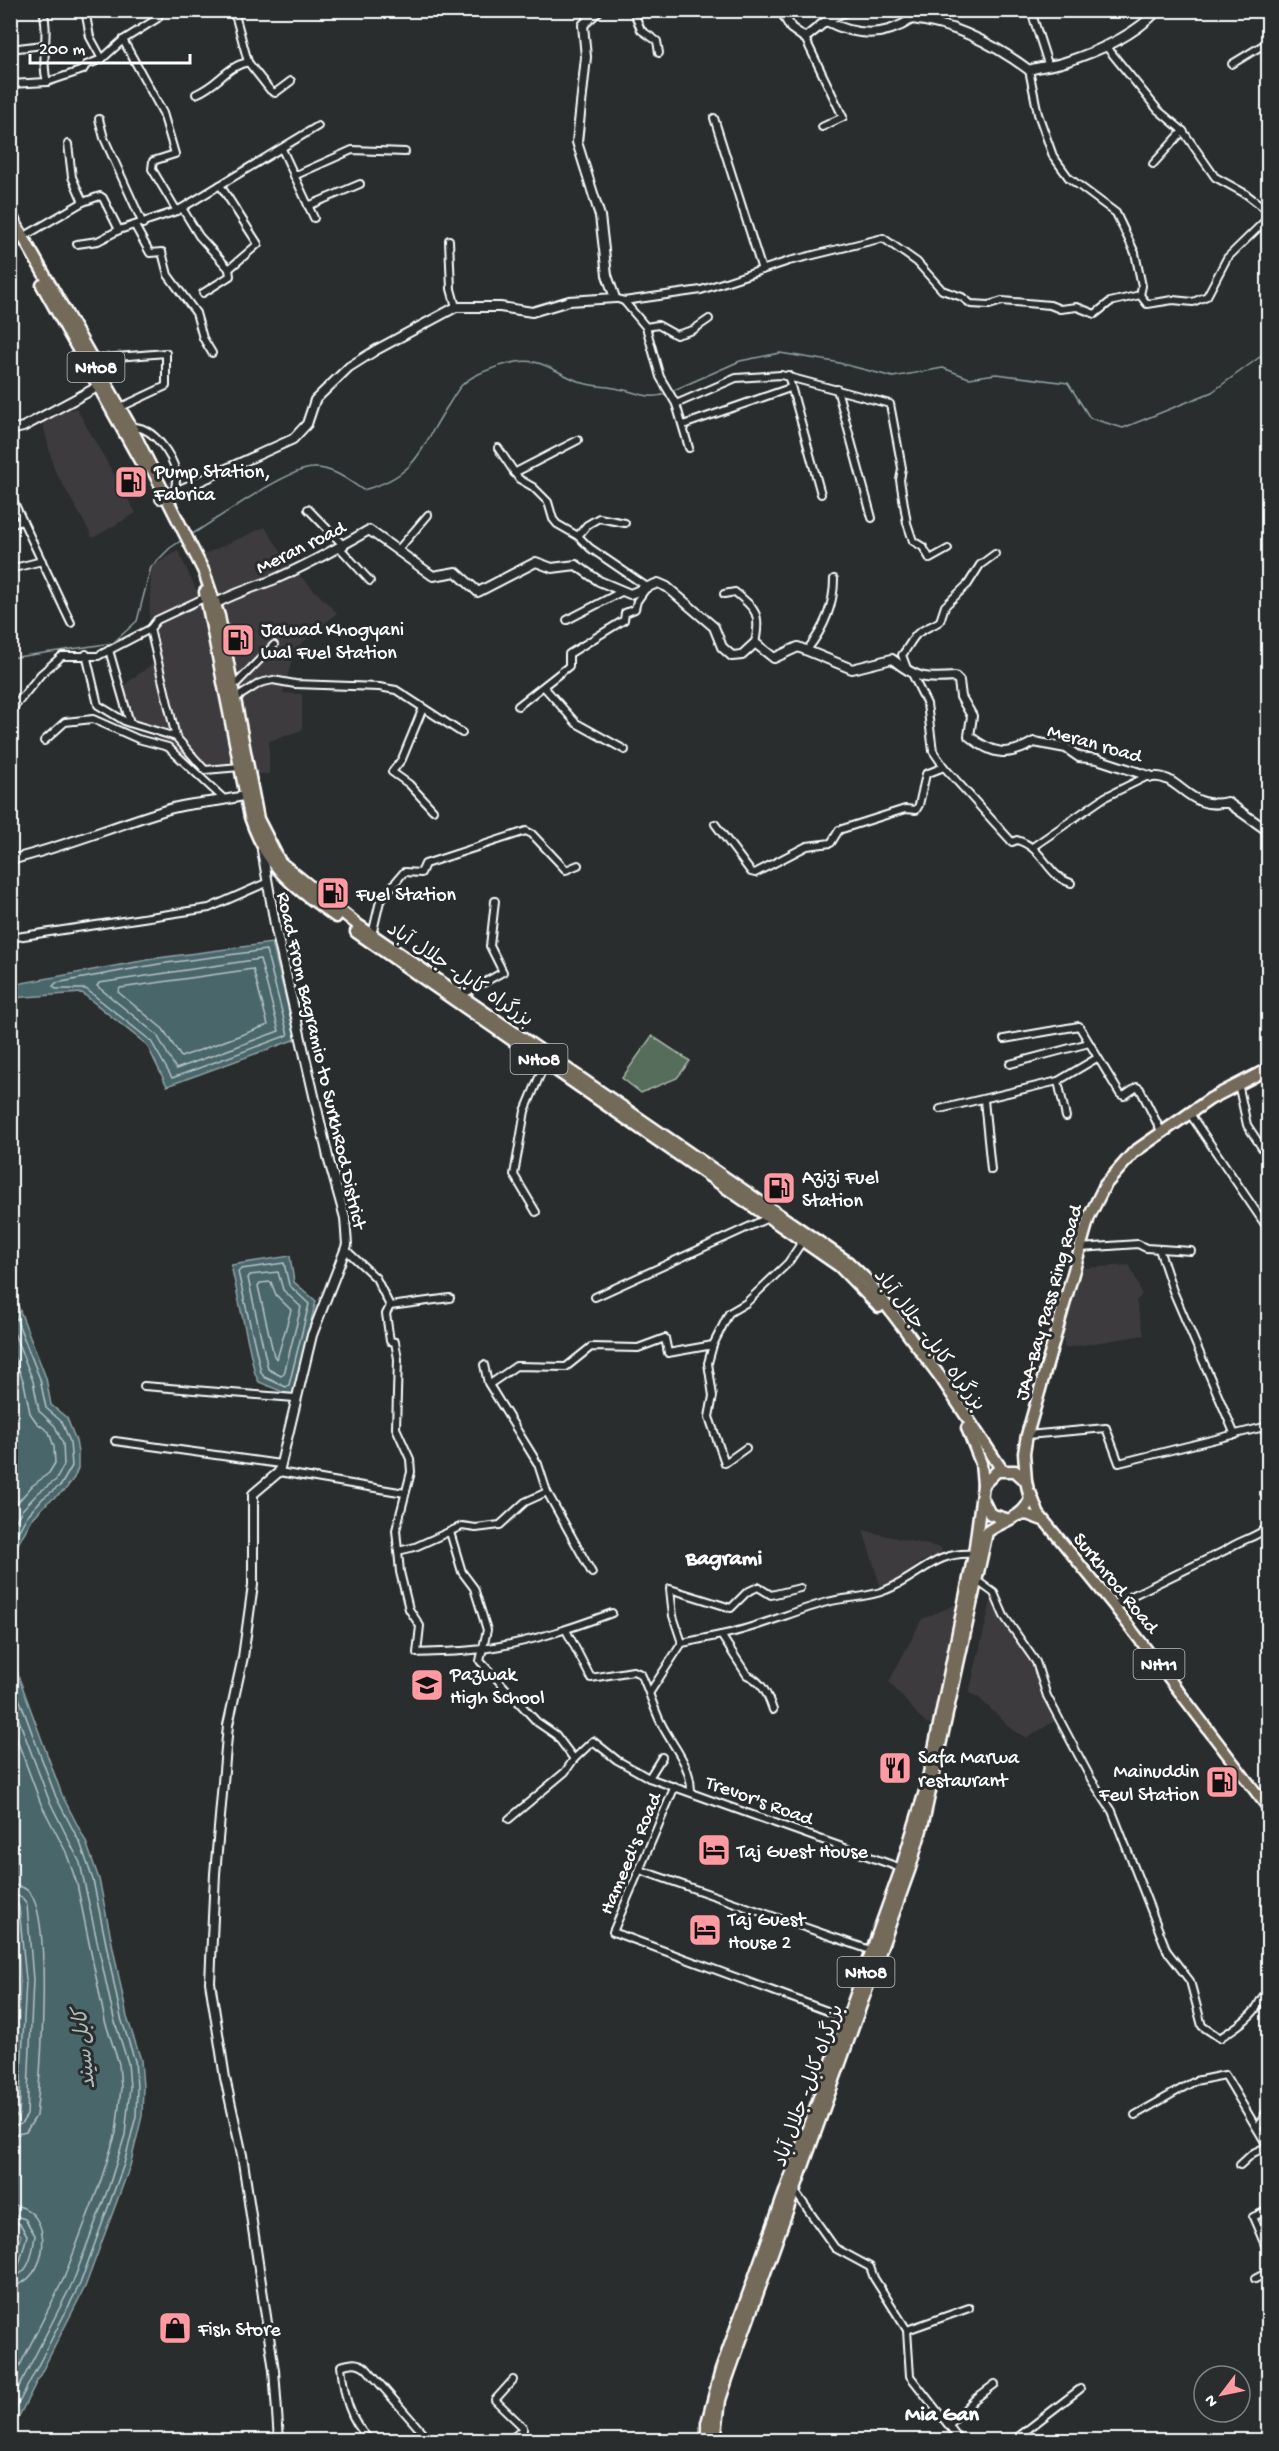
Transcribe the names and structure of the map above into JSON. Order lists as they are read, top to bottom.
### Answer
{
  "streets": {
    "highway": ["NH08", "بزرگراه کابل- جلال آباد", "JAA-Bay Pass Ring Road"],
    "main road": ["Surkhrod Road", "NH11"],
    "street": [
      "Meran road",
      "Road From Bagramio to SurkhRod District",
      "Trevor's Road",
      "Hameed's Road"
    ]
  },
  "crossings": [
    ["Meran road", "بزرگراه کابل- جلال آباد"],
    ["بزرگراه کابل- جلال آباد", "Road From Bagramio to SurkhRod District"],
    ["بزرگراه کابل- جلال آباد", "JAA-Bay Pass Ring Road"],
    ["بزرگراه کابل- جلال آباد", "Surkhrod Road"],
    ["بزرگراه کابل- جلال آباد", "Trevor's Road"],
    ["بزرگراه کابل- جلال آباد", "Hameed's Road"],
    ["JAA-Bay Pass Ring Road", "Surkhrod Road"],
    ["Trevor's Road", "Hameed's Road"]
  ],
  "districts": ["Bagrami", "Mia Gan"],
  "water": ["کابل سيند"],
  "places": {
    "fuel station": [
      "Pump Station, Fabrica",
      "Jawad Khogyani wal Fuel Station",
      "Fuel Station",
      "Azizi Fuel Station",
      "Mainuddin Feul Station"
    ],
    "school or university": ["Pazwak High School"],
    "restaurant": ["Safa Marwa restaurant"],
    "hotel": ["Taj Guest House", "Taj Guest House 2"],
    "shop": ["Fish Store"]
  },
  "scale_bar": "200 m",
  "north": "bottom left"
}
